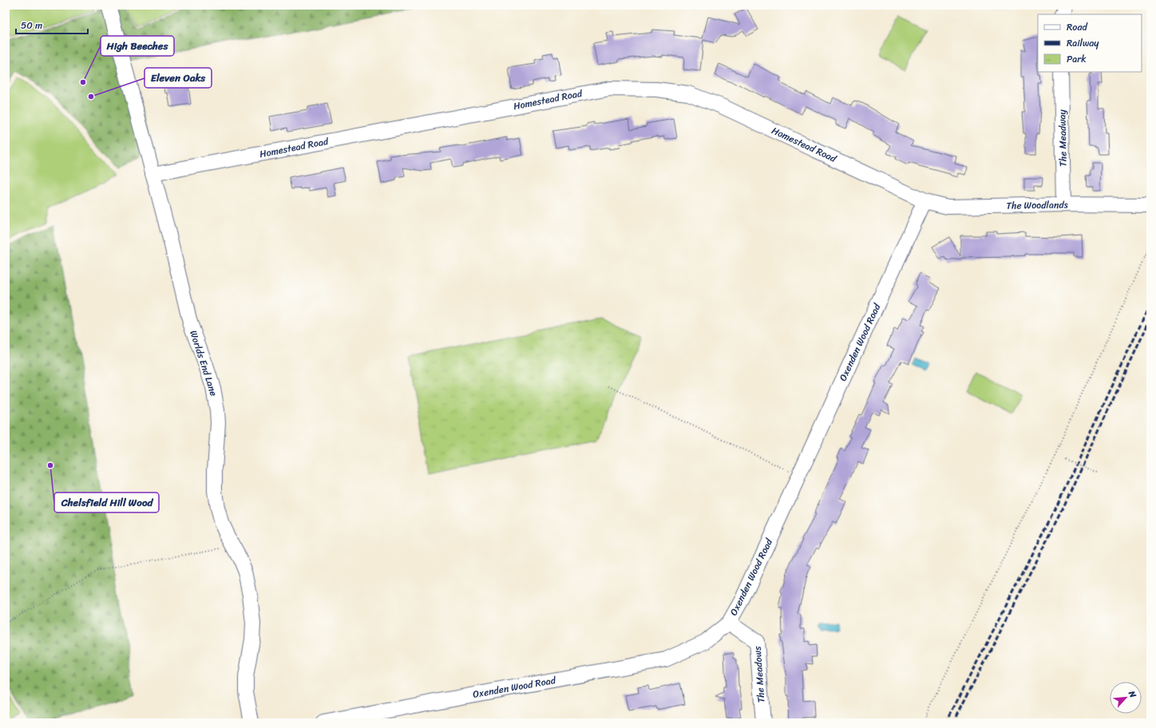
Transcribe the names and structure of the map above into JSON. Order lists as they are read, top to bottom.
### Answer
{
  "streets": {
    "street": [
      "Homestead Road",
      "The Meadway",
      "The Woodlands",
      "Oxenden Wood Road",
      "Worlds End Lane",
      "The Meadows"
    ]
  },
  "crossings": [
    ["Homestead Road", "The Woodlands"],
    ["Homestead Road", "Oxenden Wood Road"],
    ["Homestead Road", "Worlds End Lane"],
    ["The Meadway", "The Woodlands"],
    ["The Woodlands", "Oxenden Wood Road"],
    ["Oxenden Wood Road", "The Meadows"]
  ],
  "places": ["High Beeches", "Eleven Oaks", "Chelsfield Hill Wood"],
  "legend": ["Road", "Railway", "Park"],
  "scale_bar": "50 m",
  "north": "top right"
}
